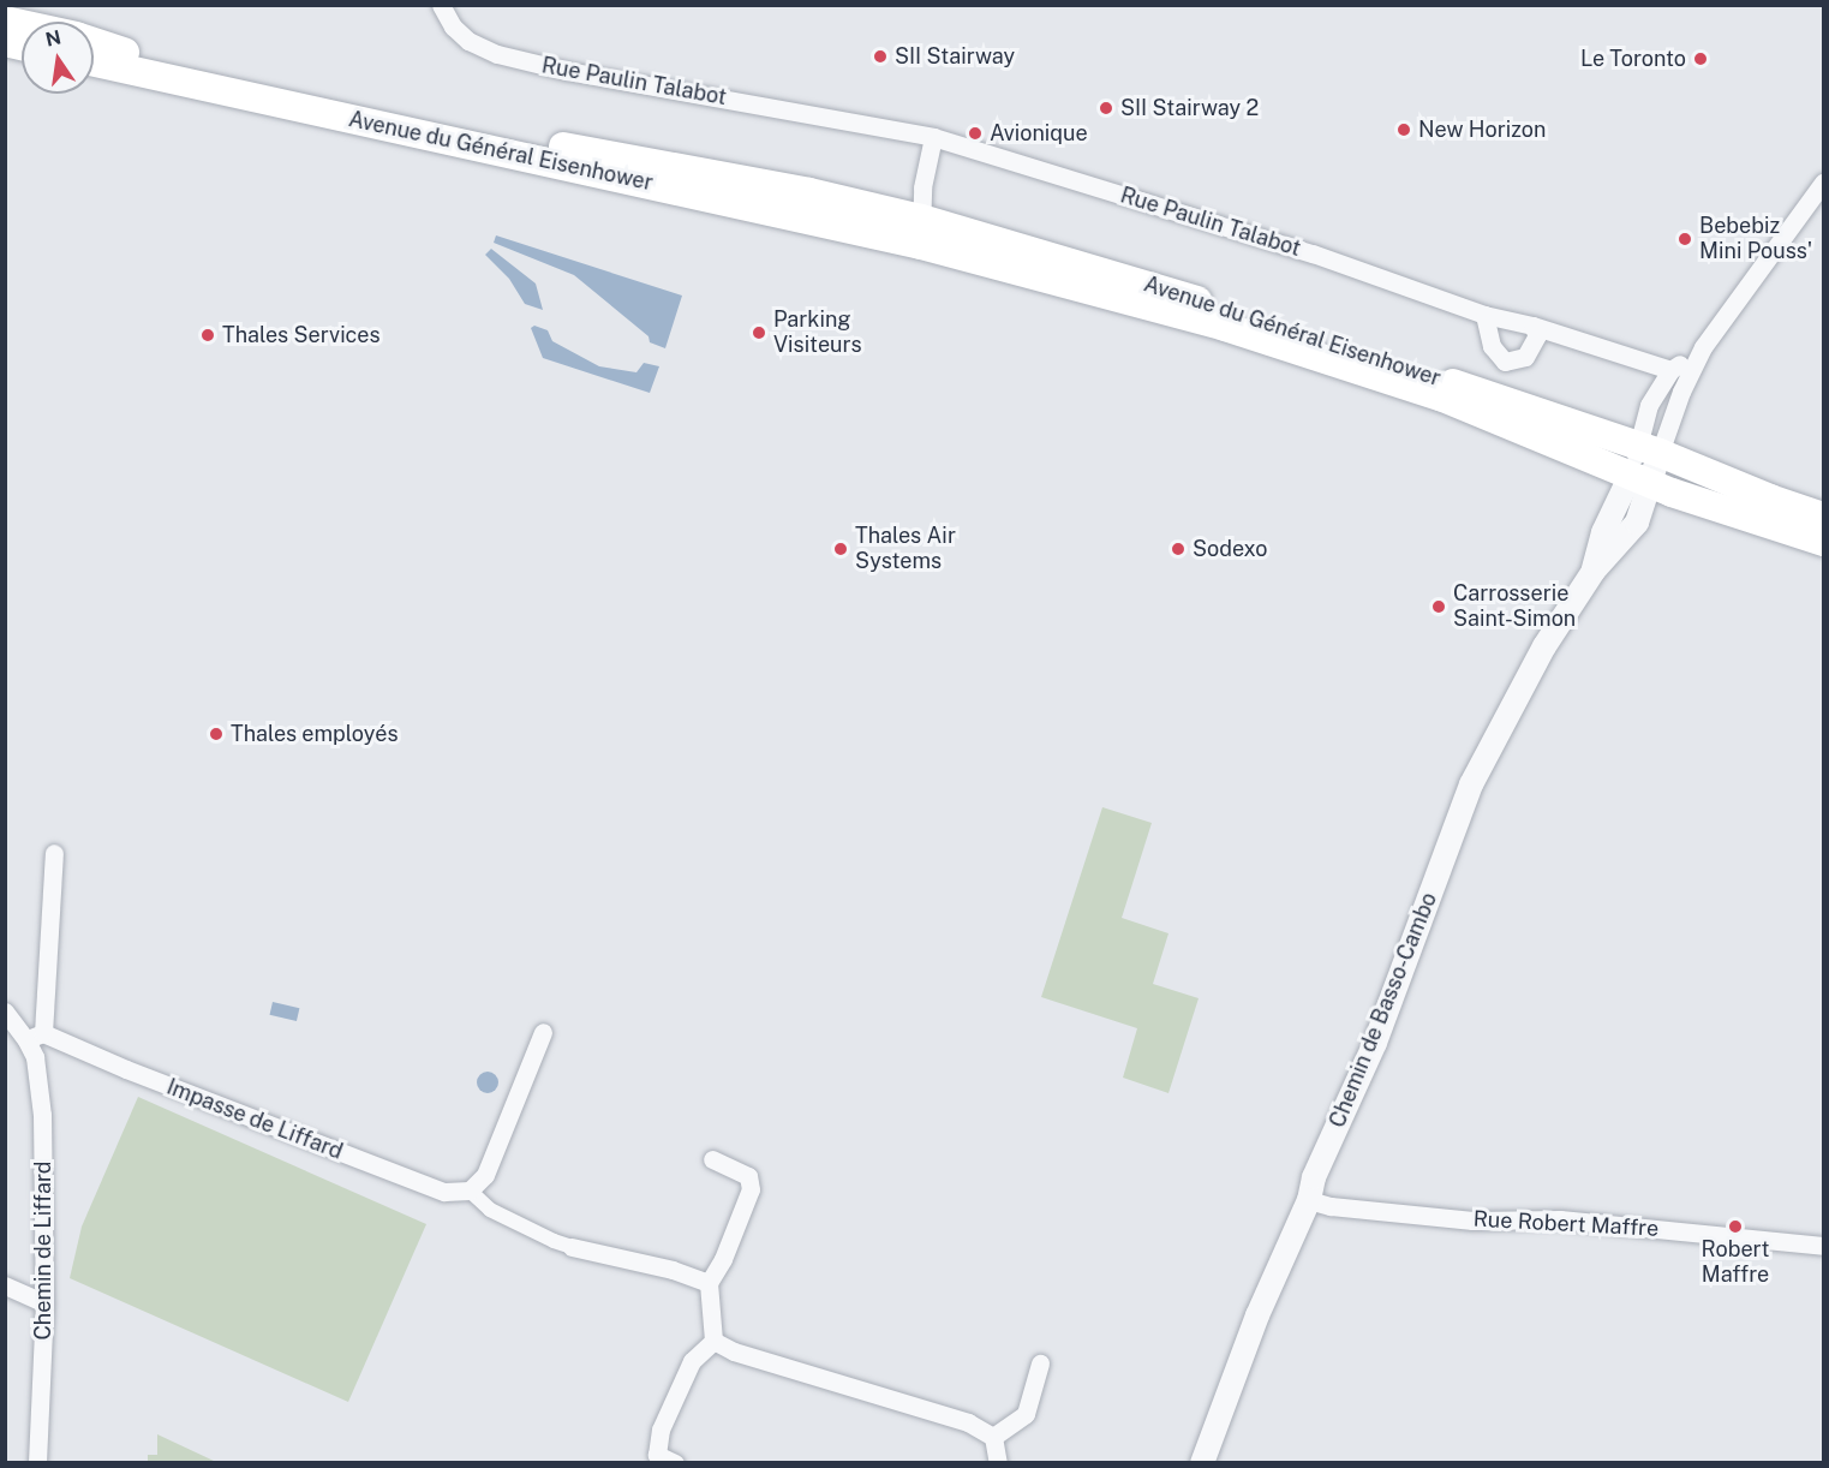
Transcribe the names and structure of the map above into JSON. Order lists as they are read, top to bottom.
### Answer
{
  "streets": {
    "main road": ["Avenue du Général Eisenhower"],
    "street": [
      "Rue Paulin Talabot",
      "Chemin de Basso-Cambo",
      "Impasse de Liffard",
      "Rue Robert Maffre",
      "Chemin de Liffard"
    ]
  },
  "crossings": [
    ["Avenue du Général Eisenhower", "Chemin de Basso-Cambo"],
    ["Chemin de Basso-Cambo", "Rue Robert Maffre"],
    ["Impasse de Liffard", "Chemin de Liffard"]
  ],
  "places": [
    "SII Stairway",
    "Le Toronto",
    "SII Stairway 2",
    "New Horizon",
    "Avionique",
    "Bebebiz Mini Pouss'",
    "Parking Visiteurs",
    "Thales Services",
    "Thales Air Systems",
    "Sodexo",
    "Carrosserie Saint-Simon",
    "Thales employés",
    "Robert Maffre"
  ],
  "north": "top"
}
